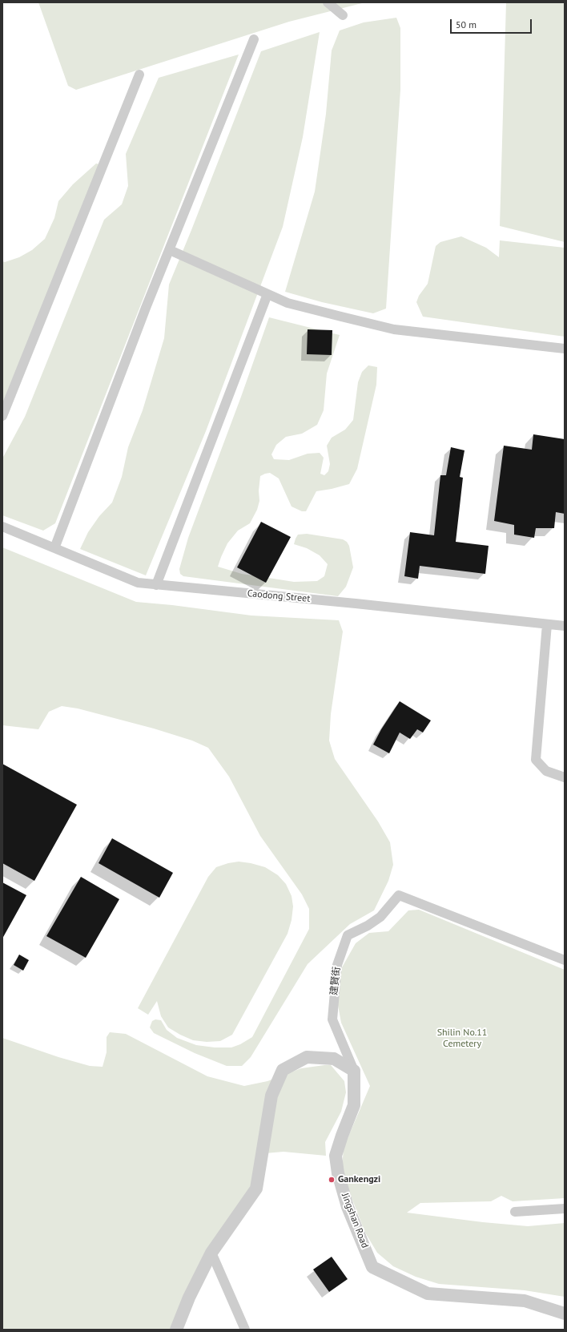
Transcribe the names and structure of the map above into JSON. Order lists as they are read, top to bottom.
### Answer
{
  "streets": {
    "street": ["Caodong Street", "建賢街", "Jingshan Road"]
  },
  "crossings": [
    ["建賢街", "Jingshan Road"]
  ],
  "parks": ["Shilin No.11 Cemetery"],
  "places": ["Gankengzi"],
  "scale_bar": "50 m"
}
